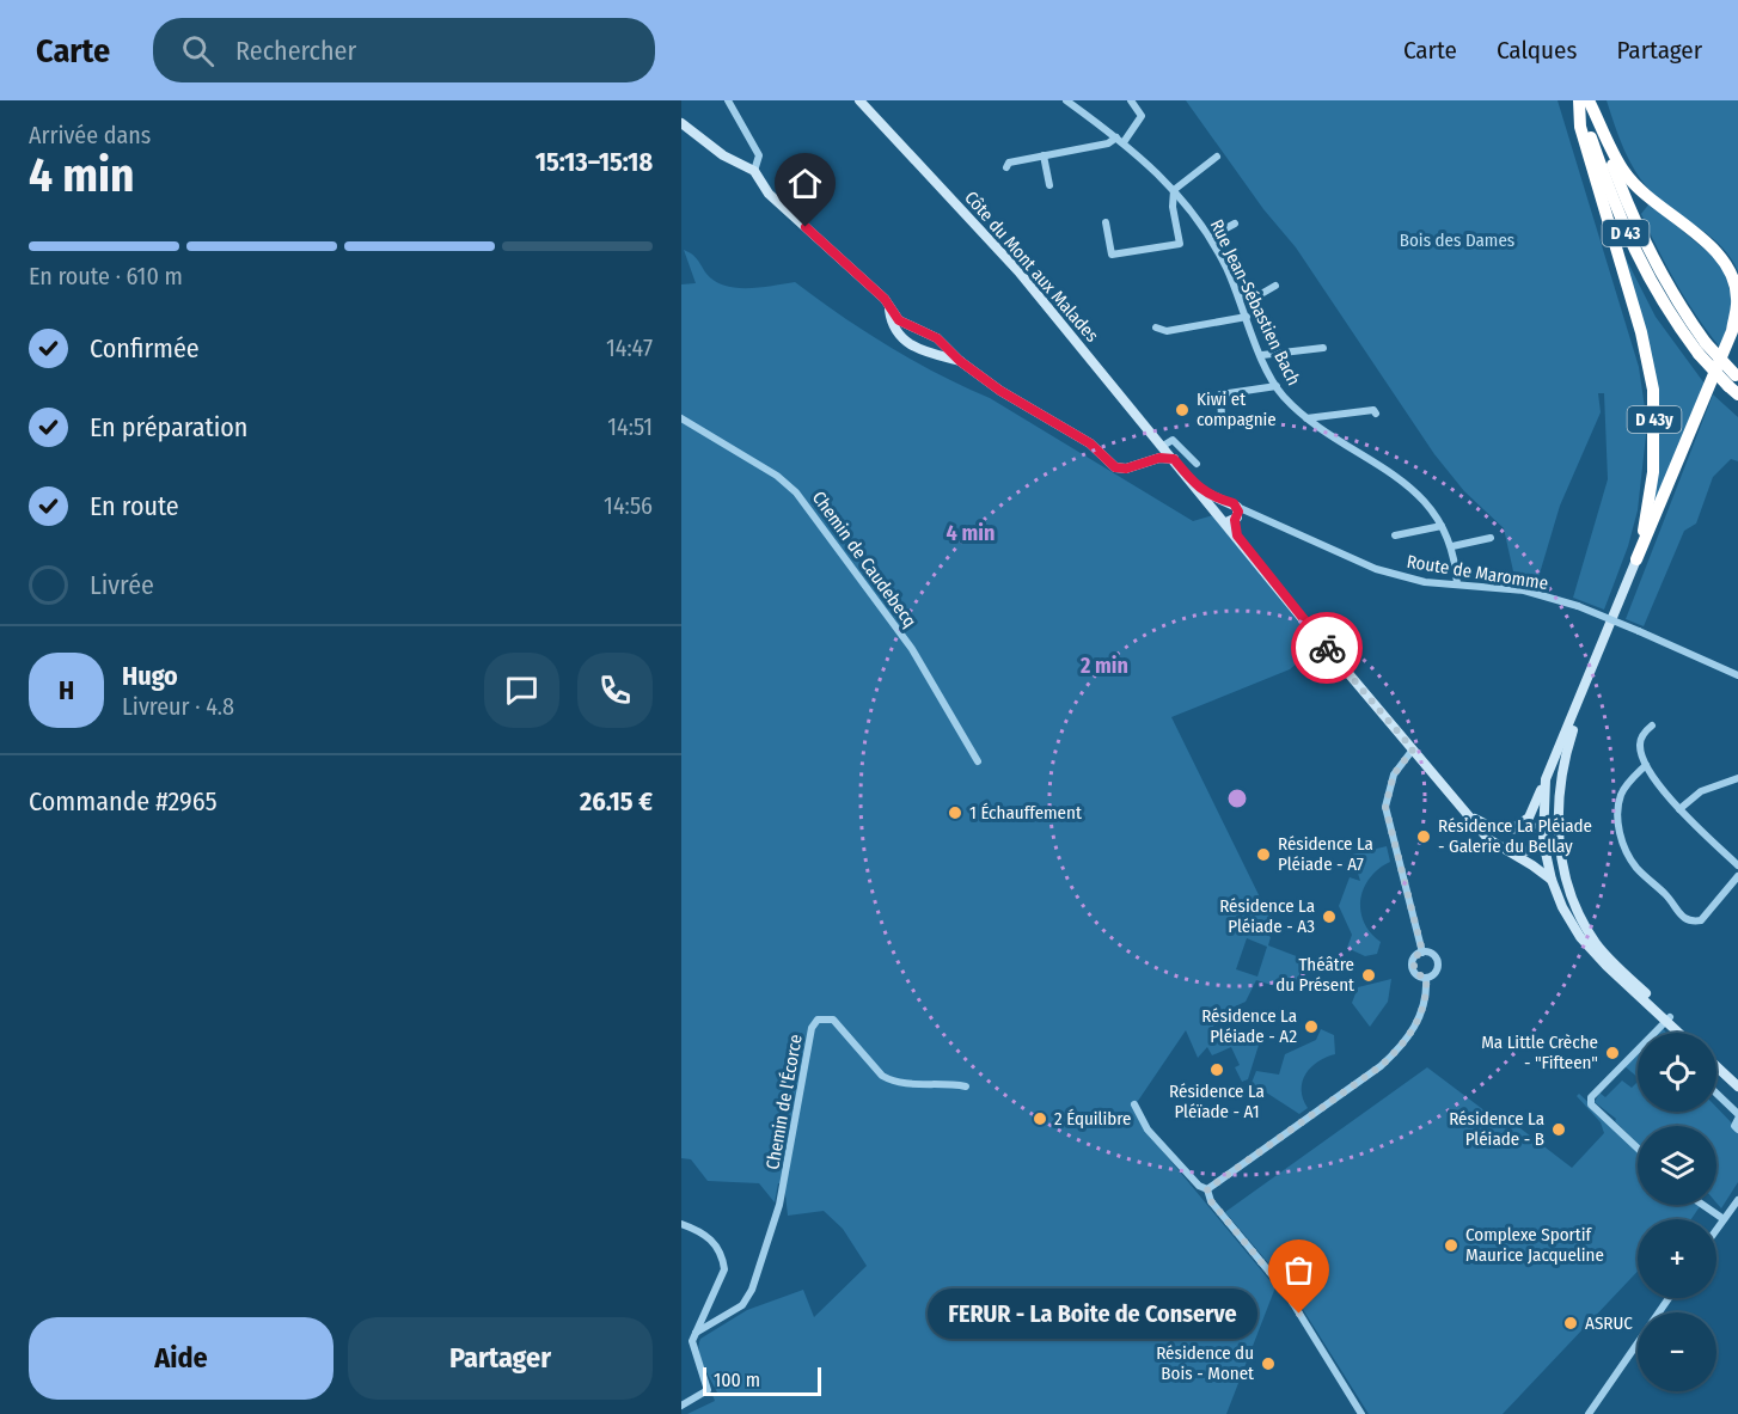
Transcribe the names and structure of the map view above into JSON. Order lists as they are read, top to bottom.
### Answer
{
  "streets": {
    "highway": ["D 43", "D 43y"],
    "street": [
      "Côte du Mont aux Malades",
      "Rue Jean-Sébastien Bach",
      "Chemin de Caudebecq",
      "Route de Maromme",
      "Chemin de l'Écorce"
    ]
  },
  "crossings": [
    ["D 43", "D 43y"],
    ["Côte du Mont aux Malades", "Route de Maromme"],
    ["Rue Jean-Sébastien Bach", "Route de Maromme"]
  ],
  "parks": ["Bois des Dames"],
  "places": [
    "Kiwi et compagnie",
    "1 Échauffement",
    "Résidence La Pléiade - Galerie du Bellay",
    "Résidence La Pléiade - A7",
    "Résidence La Pléiade - A3",
    "Théâtre du Présent",
    "Résidence La Pléiade - A2",
    "Ma Little Crèche - \"Fifteen\"",
    "Résidence La Pléïade - A1",
    "2 Équilibre",
    "Résidence La Pléiade - B",
    "Complexe Sportif Maurice Jacqueline",
    "FERUR - La Boite de Conserve",
    "ASRUC",
    "Résidence du Bois - Monet"
  ],
  "scale_bar": "100 m",
  "page": {
    "header": "Carte",
    "search": "Rechercher",
    "nav": ["Carte", "Calques", "Partager"],
    "heading": ["4 min", "Arrivée dans", "15:13–15:18"],
    "panel": [
      "Hugo",
      "Livreur · 4.8",
      "Commande #2965",
      "26.15 €"
    ],
    "bar": "En route · 610 m",
    "list": [
      ["Confirmée", "14:47"],
      ["En préparation", "14:51"],
      ["En route", "14:56"],
      "Livrée"
    ],
    "round": "H",
    "map_buttons": ["+", "−"],
    "bubble": "FERUR - La Boite de Conserve",
    "buttons": ["Aide", "Partager"],
    "scale": "100 m"
  },
  "rings": ["4 min", "2 min"]
}
